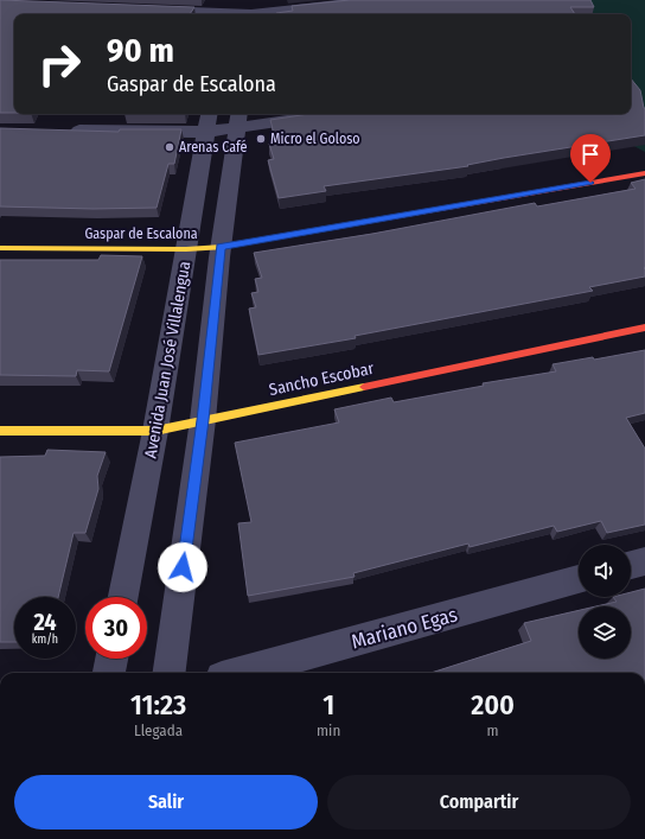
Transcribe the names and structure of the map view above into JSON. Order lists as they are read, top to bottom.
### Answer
{
  "streets": {
    "street": [
      "Gaspar de Escalona",
      "Avenida Juan José Villalengua",
      "Sancho Escobar",
      "Mariano Egas"
    ]
  },
  "crossings": [
    ["Gaspar de Escalona", "Avenida Juan José Villalengua"],
    ["Avenida Juan José Villalengua", "Sancho Escobar"]
  ],
  "places": ["Micro el Goloso", "Arenas Café"],
  "page": {
    "turn": ["90 m", "Gaspar de Escalona"],
    "speed": "24 km/h",
    "limit": "30",
    "eta": [
      "11:23",
      "Llegada",
      "1",
      "min",
      "200",
      "m"
    ],
    "buttons": ["Salir", "Compartir"]
  }
}
